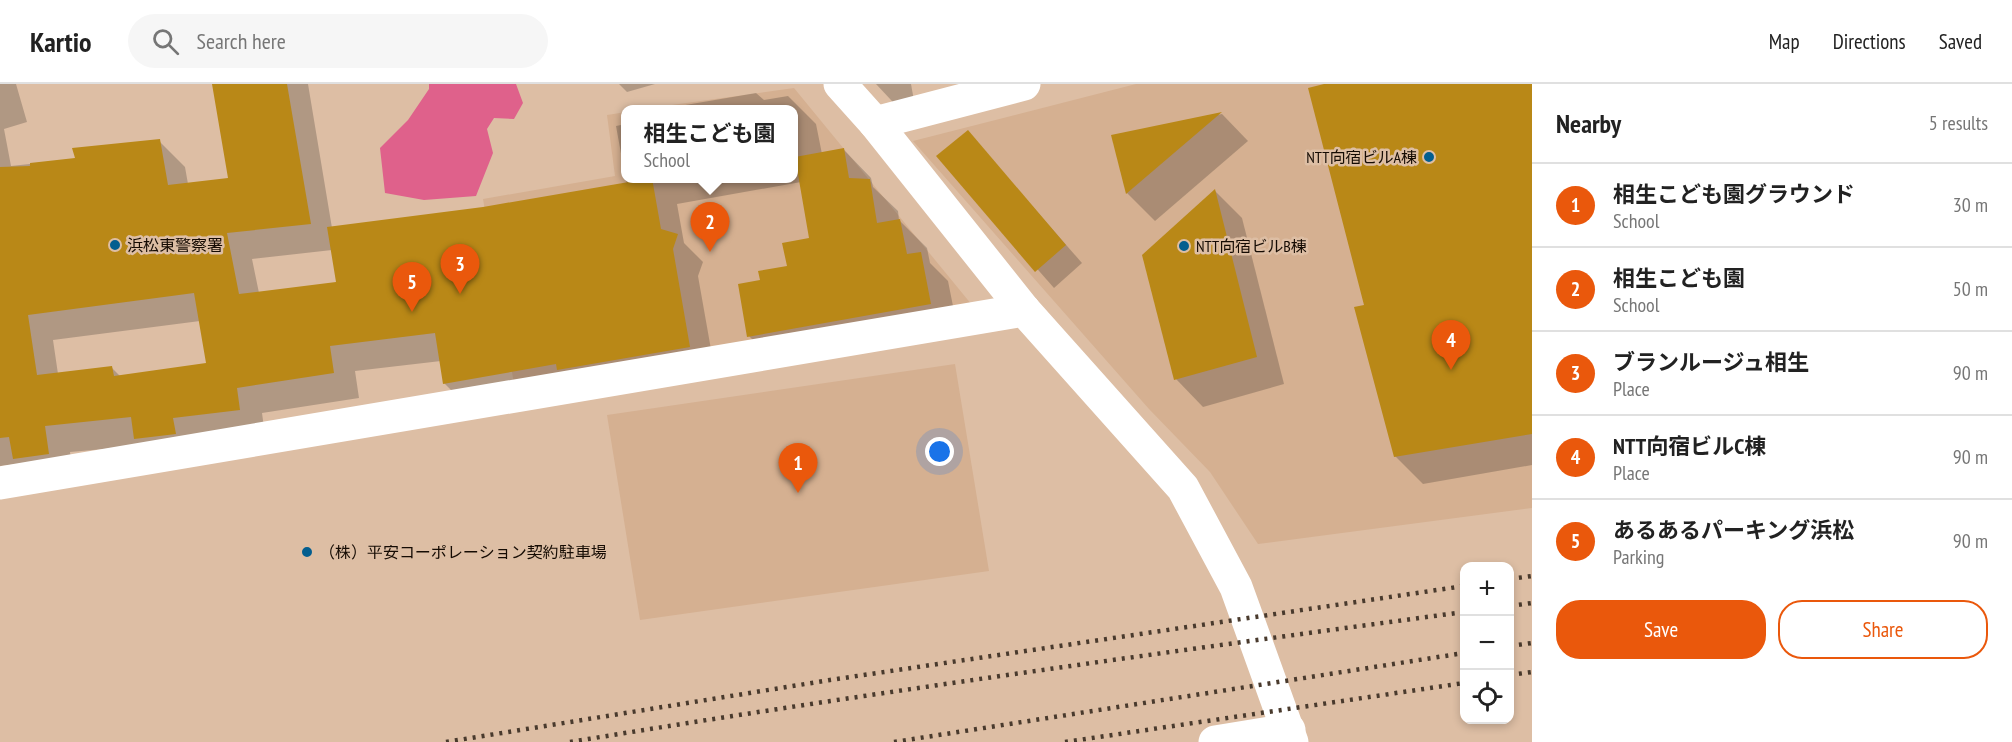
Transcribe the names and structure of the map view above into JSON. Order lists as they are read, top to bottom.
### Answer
{
  "places": [
    "NTT向宿ビルA棟",
    "浜松東警察署",
    "NTT向宿ビルB棟",
    "（株）平安コーポレーション契約駐車場"
  ],
  "page": {
    "header": "Kartio",
    "search": "Search here",
    "nav": ["Map", "Directions", "Saved"],
    "heading": ["Nearby", "5 results"],
    "popup": ["相生こども園", "School"],
    "list": [
      {
        "mark": "1",
        "name": "相生こども園グラウンド",
        "note": "School",
        "value": "30 m"
      },
      {
        "mark": "2",
        "name": "相生こども園",
        "note": "School",
        "value": "50 m"
      },
      {
        "mark": "3",
        "name": "ブランルージュ相生",
        "note": "Place",
        "value": "90 m"
      },
      {
        "mark": "4",
        "name": "NTT向宿ビルC棟",
        "note": "Place",
        "value": "90 m"
      },
      {
        "mark": "5",
        "name": "あるあるパーキング浜松",
        "note": "Parking",
        "value": "90 m"
      }
    ],
    "pins": [
      "2",
      "3",
      "5",
      "4",
      "1"
    ],
    "map_buttons": ["+", "−"],
    "buttons": ["Save", "Share"]
  }
}
